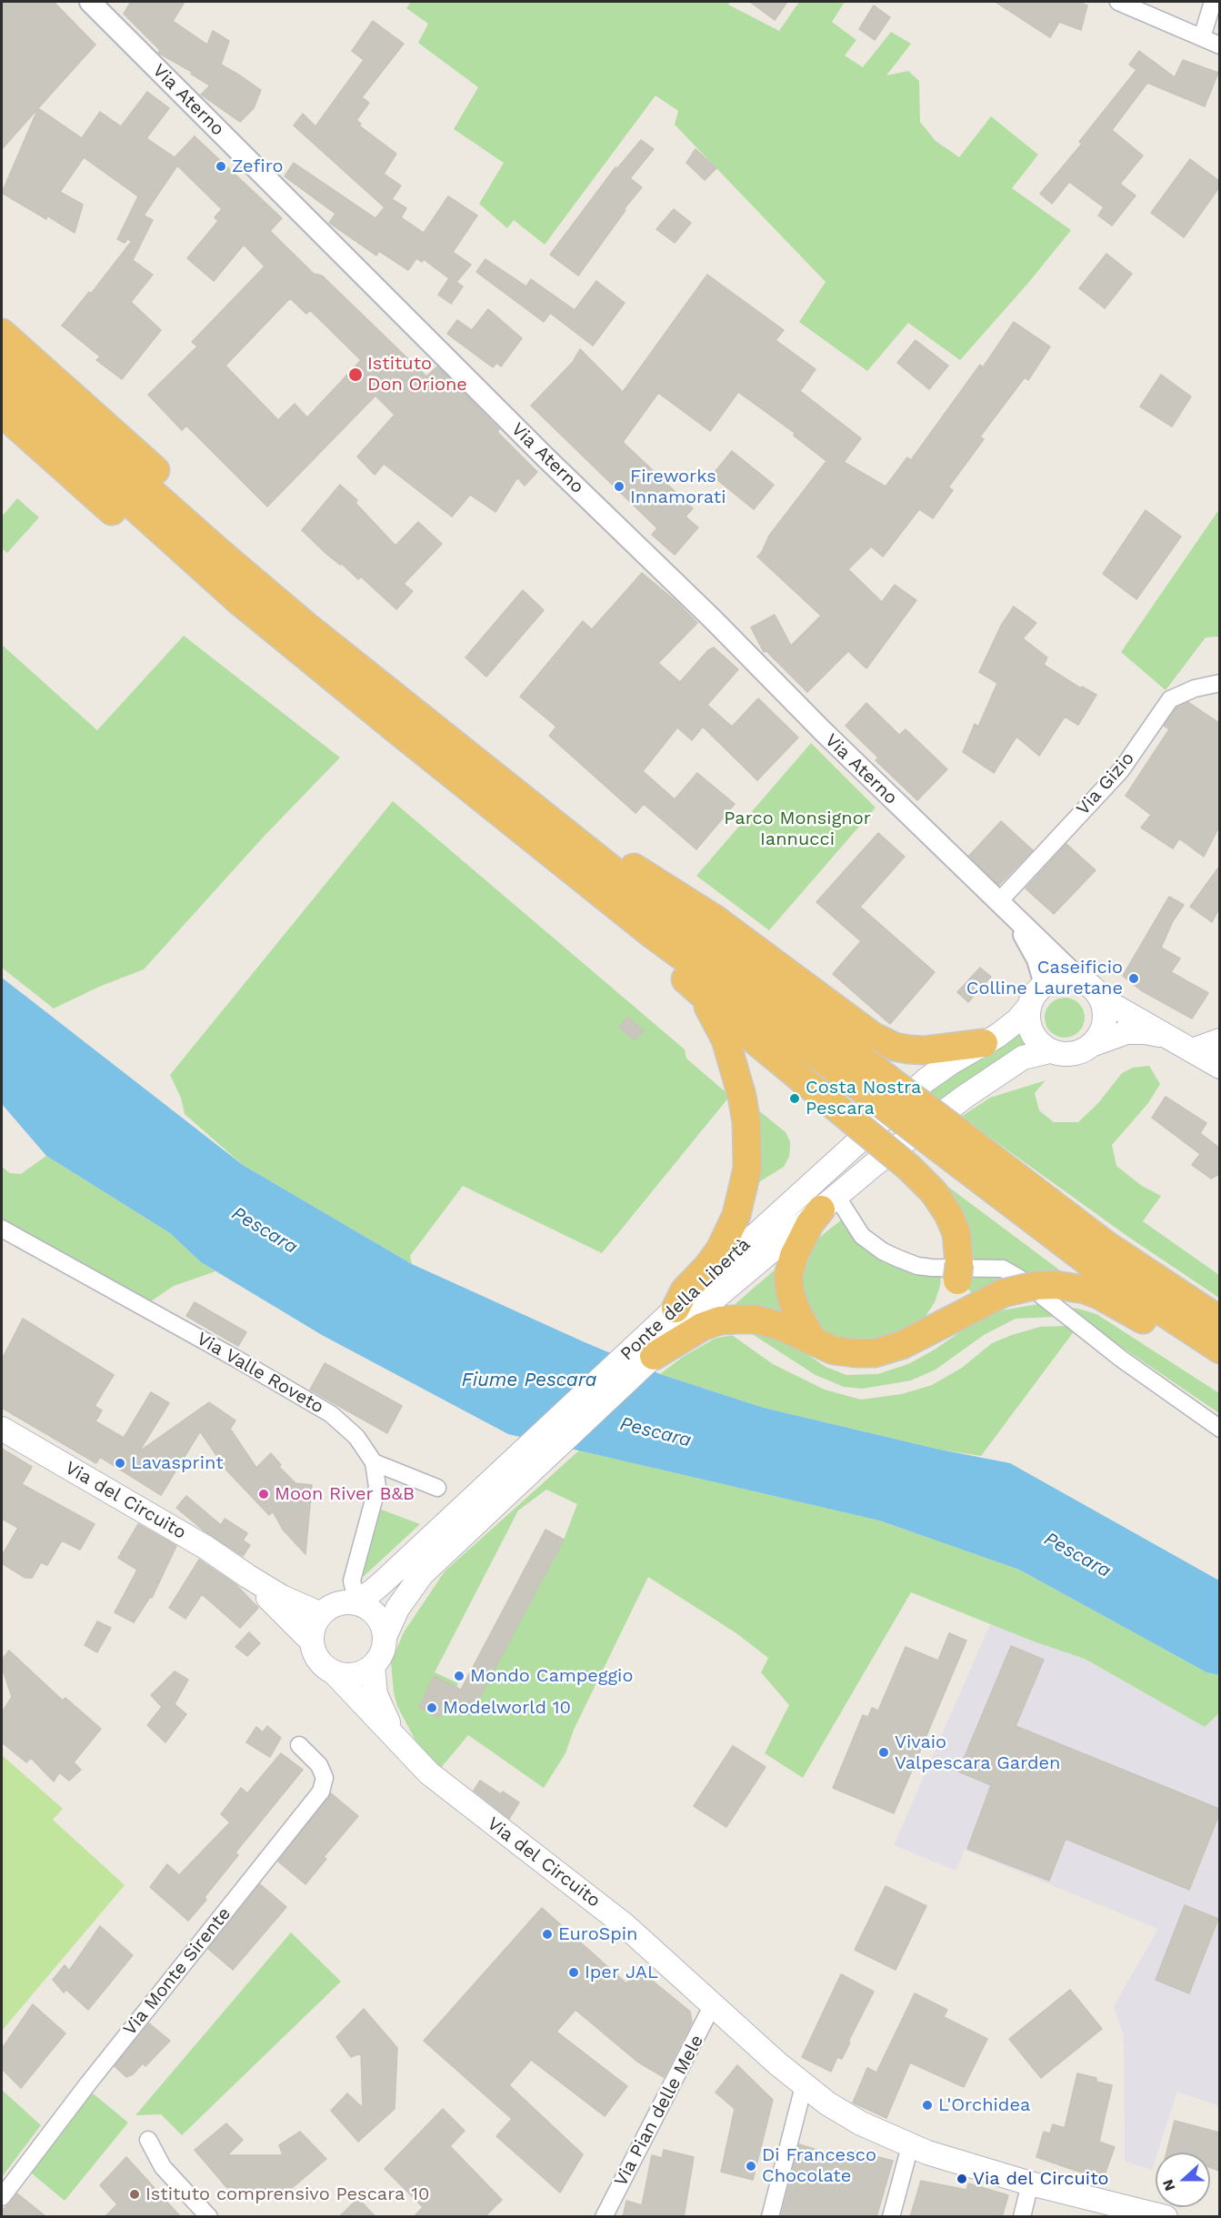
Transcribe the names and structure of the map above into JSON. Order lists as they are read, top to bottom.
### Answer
{
  "streets": {
    "main road": ["Ponte della Libertà", "Via del Circuito"],
    "street": [
      "Via Aterno",
      "Via Gizio",
      "Via Valle Roveto",
      "Via Monte Sirente",
      "Via Pian delle Mele"
    ]
  },
  "crossings": [
    ["Via Aterno", "Via Gizio"],
    ["Via Aterno", "Ponte della Libertà"],
    ["Ponte della Libertà", "Via Valle Roveto"],
    ["Ponte della Libertà", "Via del Circuito"],
    ["Via Valle Roveto", "Via del Circuito"],
    ["Via del Circuito", "Via Pian delle Mele"]
  ],
  "water": ["Pescara", "Fiume Pescara"],
  "parks": ["Parco Monsignor Iannucci"],
  "places": [
    "Zefiro",
    "Istituto Don Orione",
    "Fireworks Innamorati",
    "Caseificio Colline Lauretane",
    "Costa Nostra Pescara",
    "Lavasprint",
    "Moon River B&B",
    "Mondo Campeggio",
    "Modelworld 10",
    "Vivaio Valpescara Garden",
    "EuroSpin",
    "Iper JAL",
    "L'Orchidea",
    "Di Francesco Chocolate",
    "Via del Circuito",
    "Istituto comprensivo Pescara 10"
  ],
  "north": "left"
}
